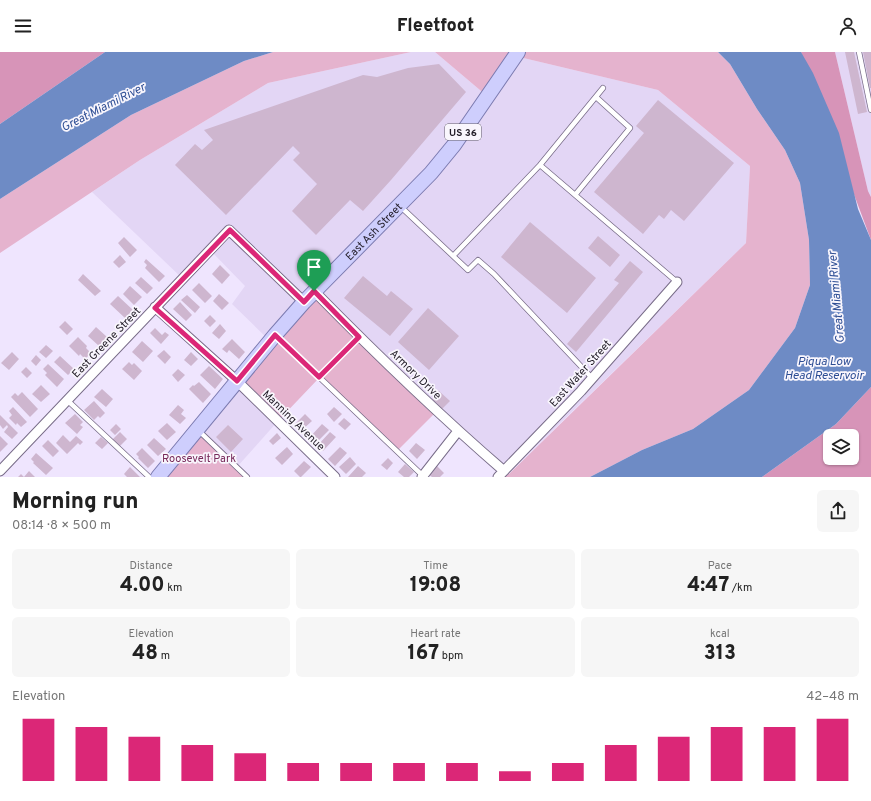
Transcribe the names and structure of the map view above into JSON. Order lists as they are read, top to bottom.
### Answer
{
  "streets": {
    "main road": ["US 36", "East Ash Street"],
    "street": [
      "East Greene Street",
      "East Water Street",
      "Armory Drive",
      "Manning Avenue"
    ]
  },
  "crossings": [
    ["East Ash Street", "East Greene Street"],
    ["East Ash Street", "Armory Drive"],
    ["East Ash Street", "Manning Avenue"],
    ["East Greene Street", "Manning Avenue"],
    ["East Water Street", "Armory Drive"]
  ],
  "water": ["Great Miami River", "Piqua Low Head Reservoir"],
  "parks": ["Roosevelt Park"],
  "page": {
    "header": "Fleetfoot",
    "heading": ["Morning run", "08:14 · 8 × 500 m"],
    "stats": [
      ["Distance", "4.00 km"],
      ["Time", "19:08"],
      ["Pace", "4:47 /km"],
      ["Elevation", "48 m"],
      ["Heart rate", "167 bpm"],
      ["kcal", "313"]
    ],
    "chart": ["Elevation", "42–48 m"]
  }
}
